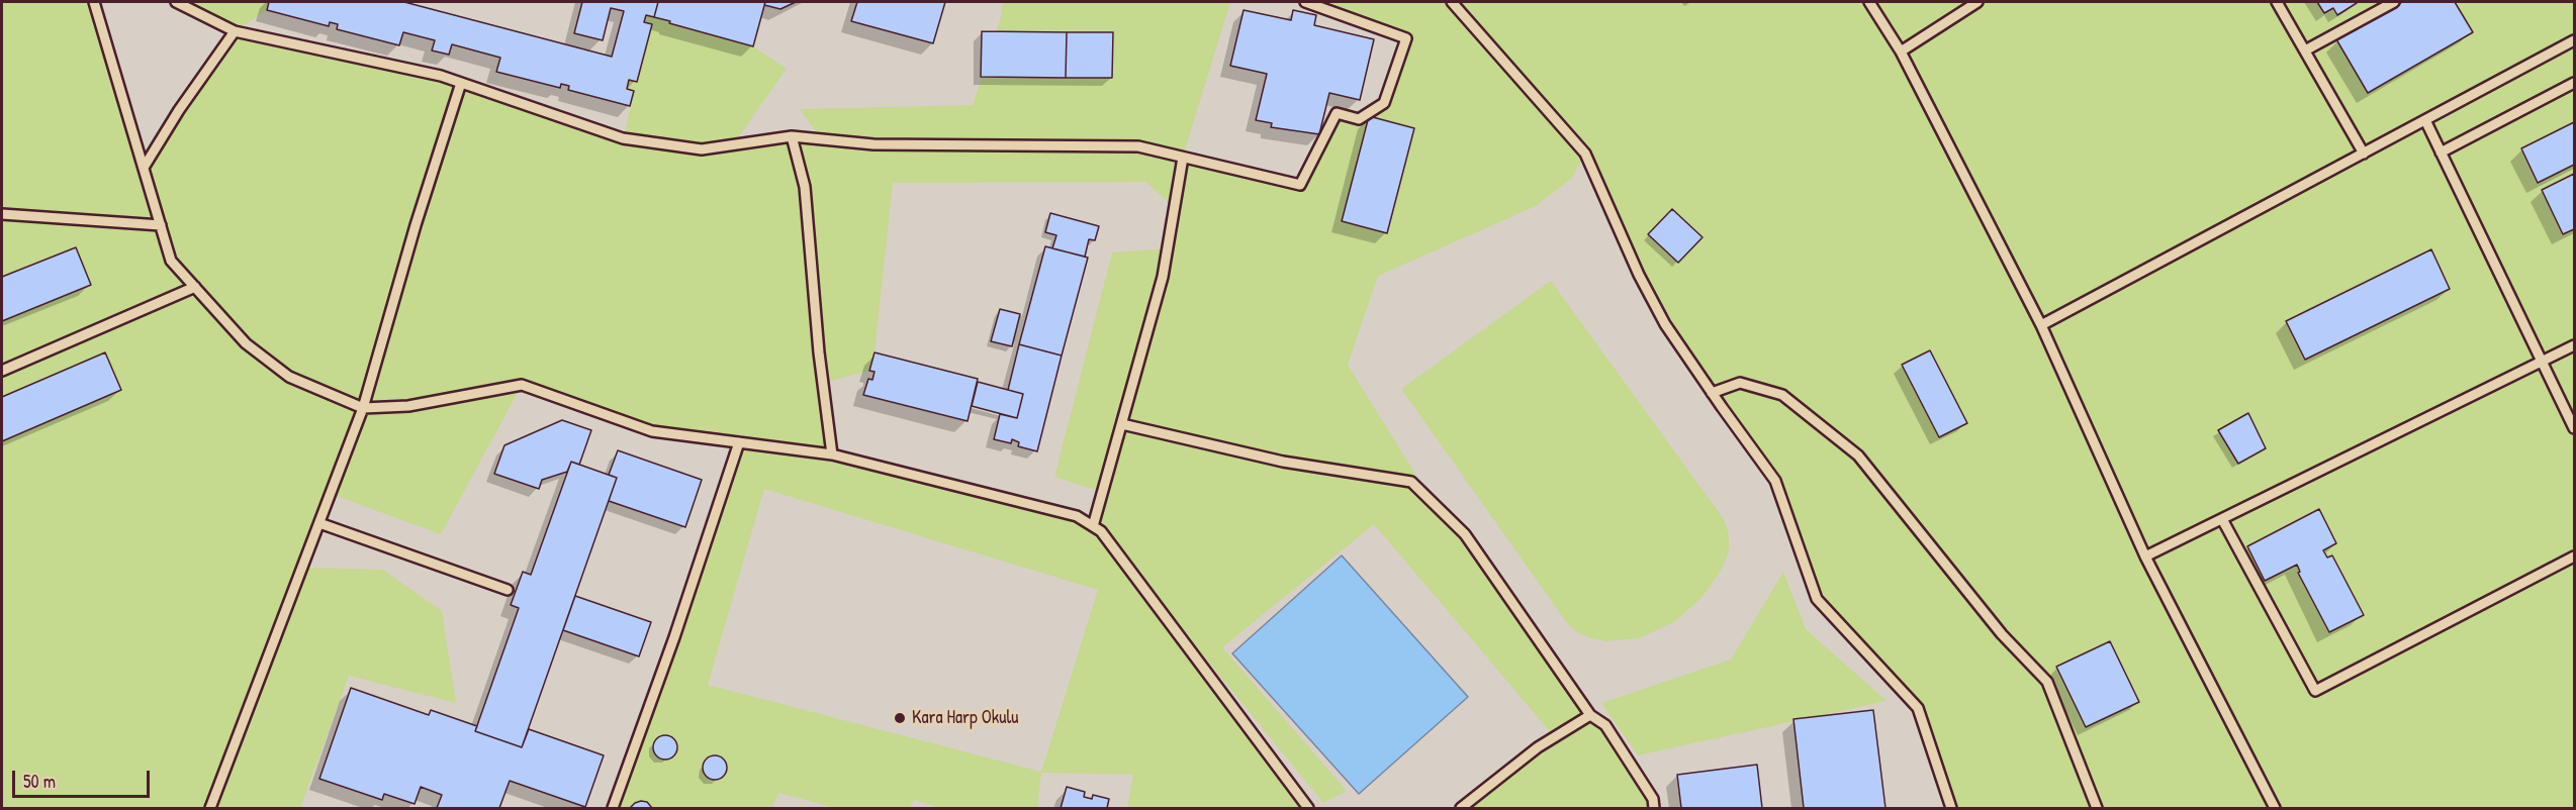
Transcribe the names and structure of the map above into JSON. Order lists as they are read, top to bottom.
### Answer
{
  "places": ["Kara Harp Okulu"],
  "scale_bar": "50 m"
}
